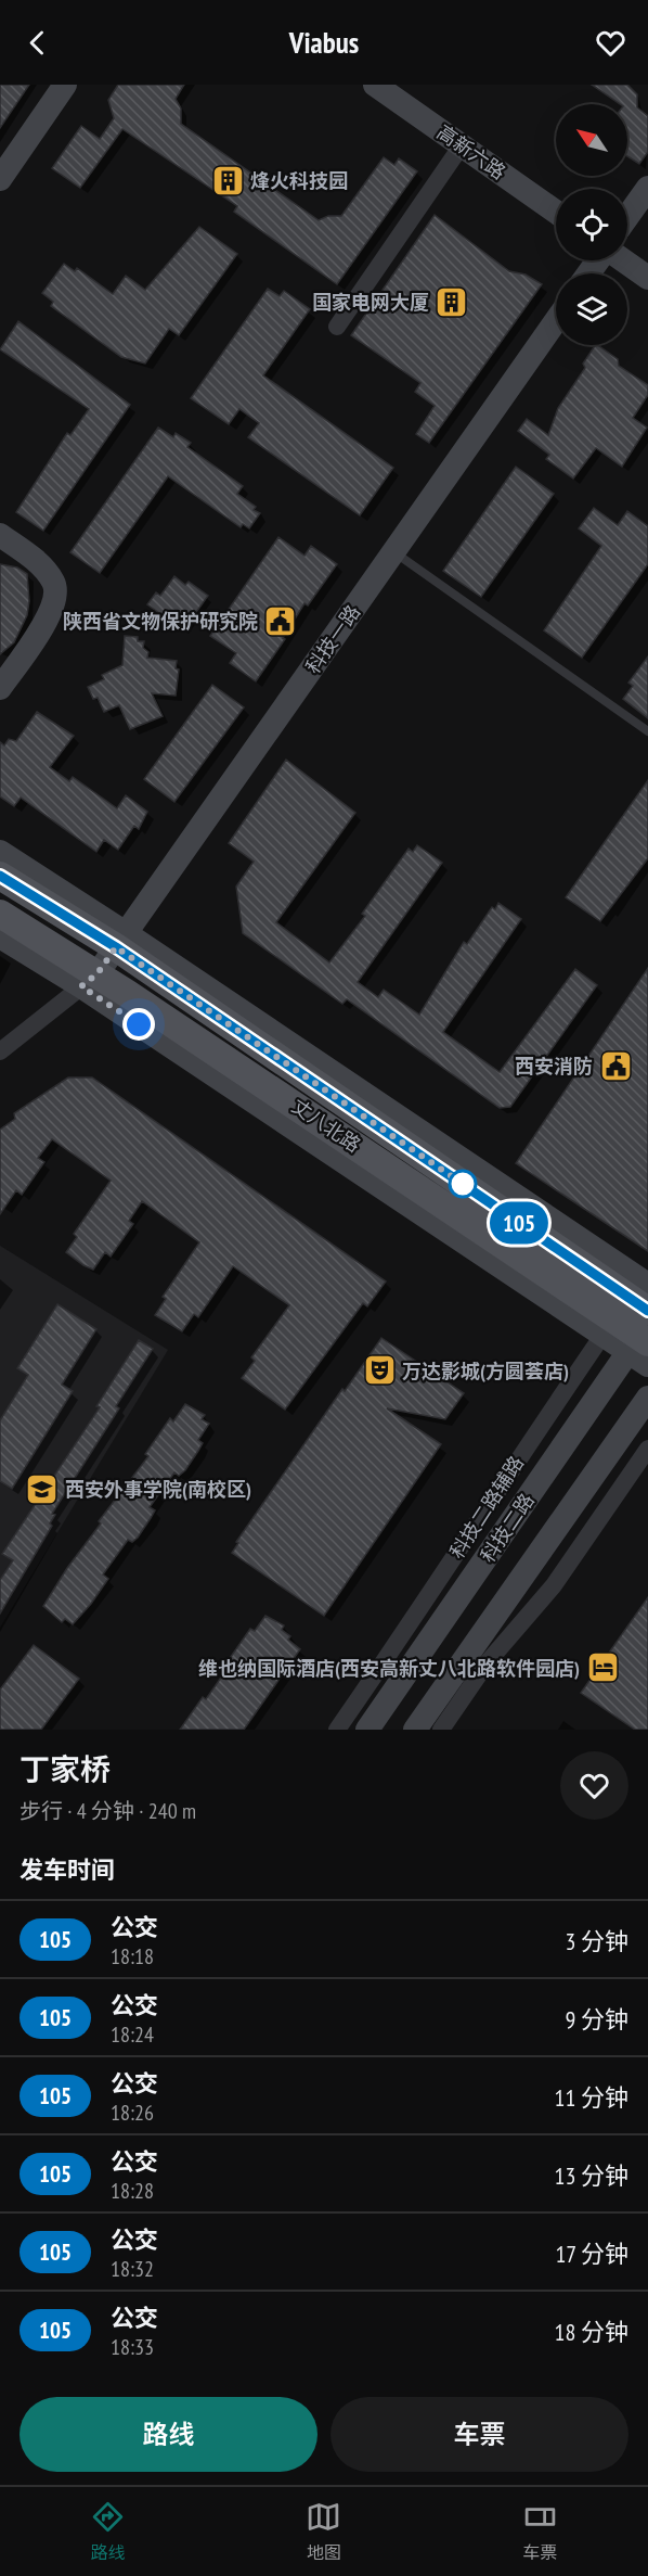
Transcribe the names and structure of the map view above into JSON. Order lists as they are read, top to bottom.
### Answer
{
  "streets": {
    "main road": ["丈八北路"],
    "street": [
      "高新六路",
      "科技一路",
      "科技二路辅路",
      "科技二路"
    ]
  },
  "crossings": [
    ["科技一路", "丈八北路"],
    ["丈八北路", "科技二路辅路"],
    ["丈八北路", "科技二路"]
  ],
  "places": {
    "building": ["烽火科技园", "国家电网大厦"],
    "public building": ["陕西省文物保护研究院", "西安消防"],
    "theatre": ["万达影城(方圆荟店)"],
    "school or university": ["西安外事学院(南校区)"],
    "hotel": ["维也纳国际酒店(西安高新丈八北路软件园店)"]
  },
  "lines": ["bus line 105"],
  "north": "top left",
  "page": {
    "header": "Viabus",
    "on_map": "105",
    "heading": [
      ["丁家桥", "步行 · 4 分钟 · 240 m"],
      "发车时间"
    ],
    "list": [
      {
        "mark": "105",
        "name": "公交",
        "note": "18:18",
        "value": "3 分钟"
      },
      {
        "mark": "105",
        "name": "公交",
        "note": "18:24",
        "value": "9 分钟"
      },
      {
        "mark": "105",
        "name": "公交",
        "note": "18:26",
        "value": "11 分钟"
      },
      {
        "mark": "105",
        "name": "公交",
        "note": "18:28",
        "value": "13 分钟"
      },
      {
        "mark": "105",
        "name": "公交",
        "note": "18:32",
        "value": "17 分钟"
      },
      {
        "mark": "105",
        "name": "公交",
        "note": "18:33",
        "value": "18 分钟"
      }
    ],
    "buttons": ["路线", "车票"],
    "tabs": ["路线", "地图", "车票"]
  }
}
